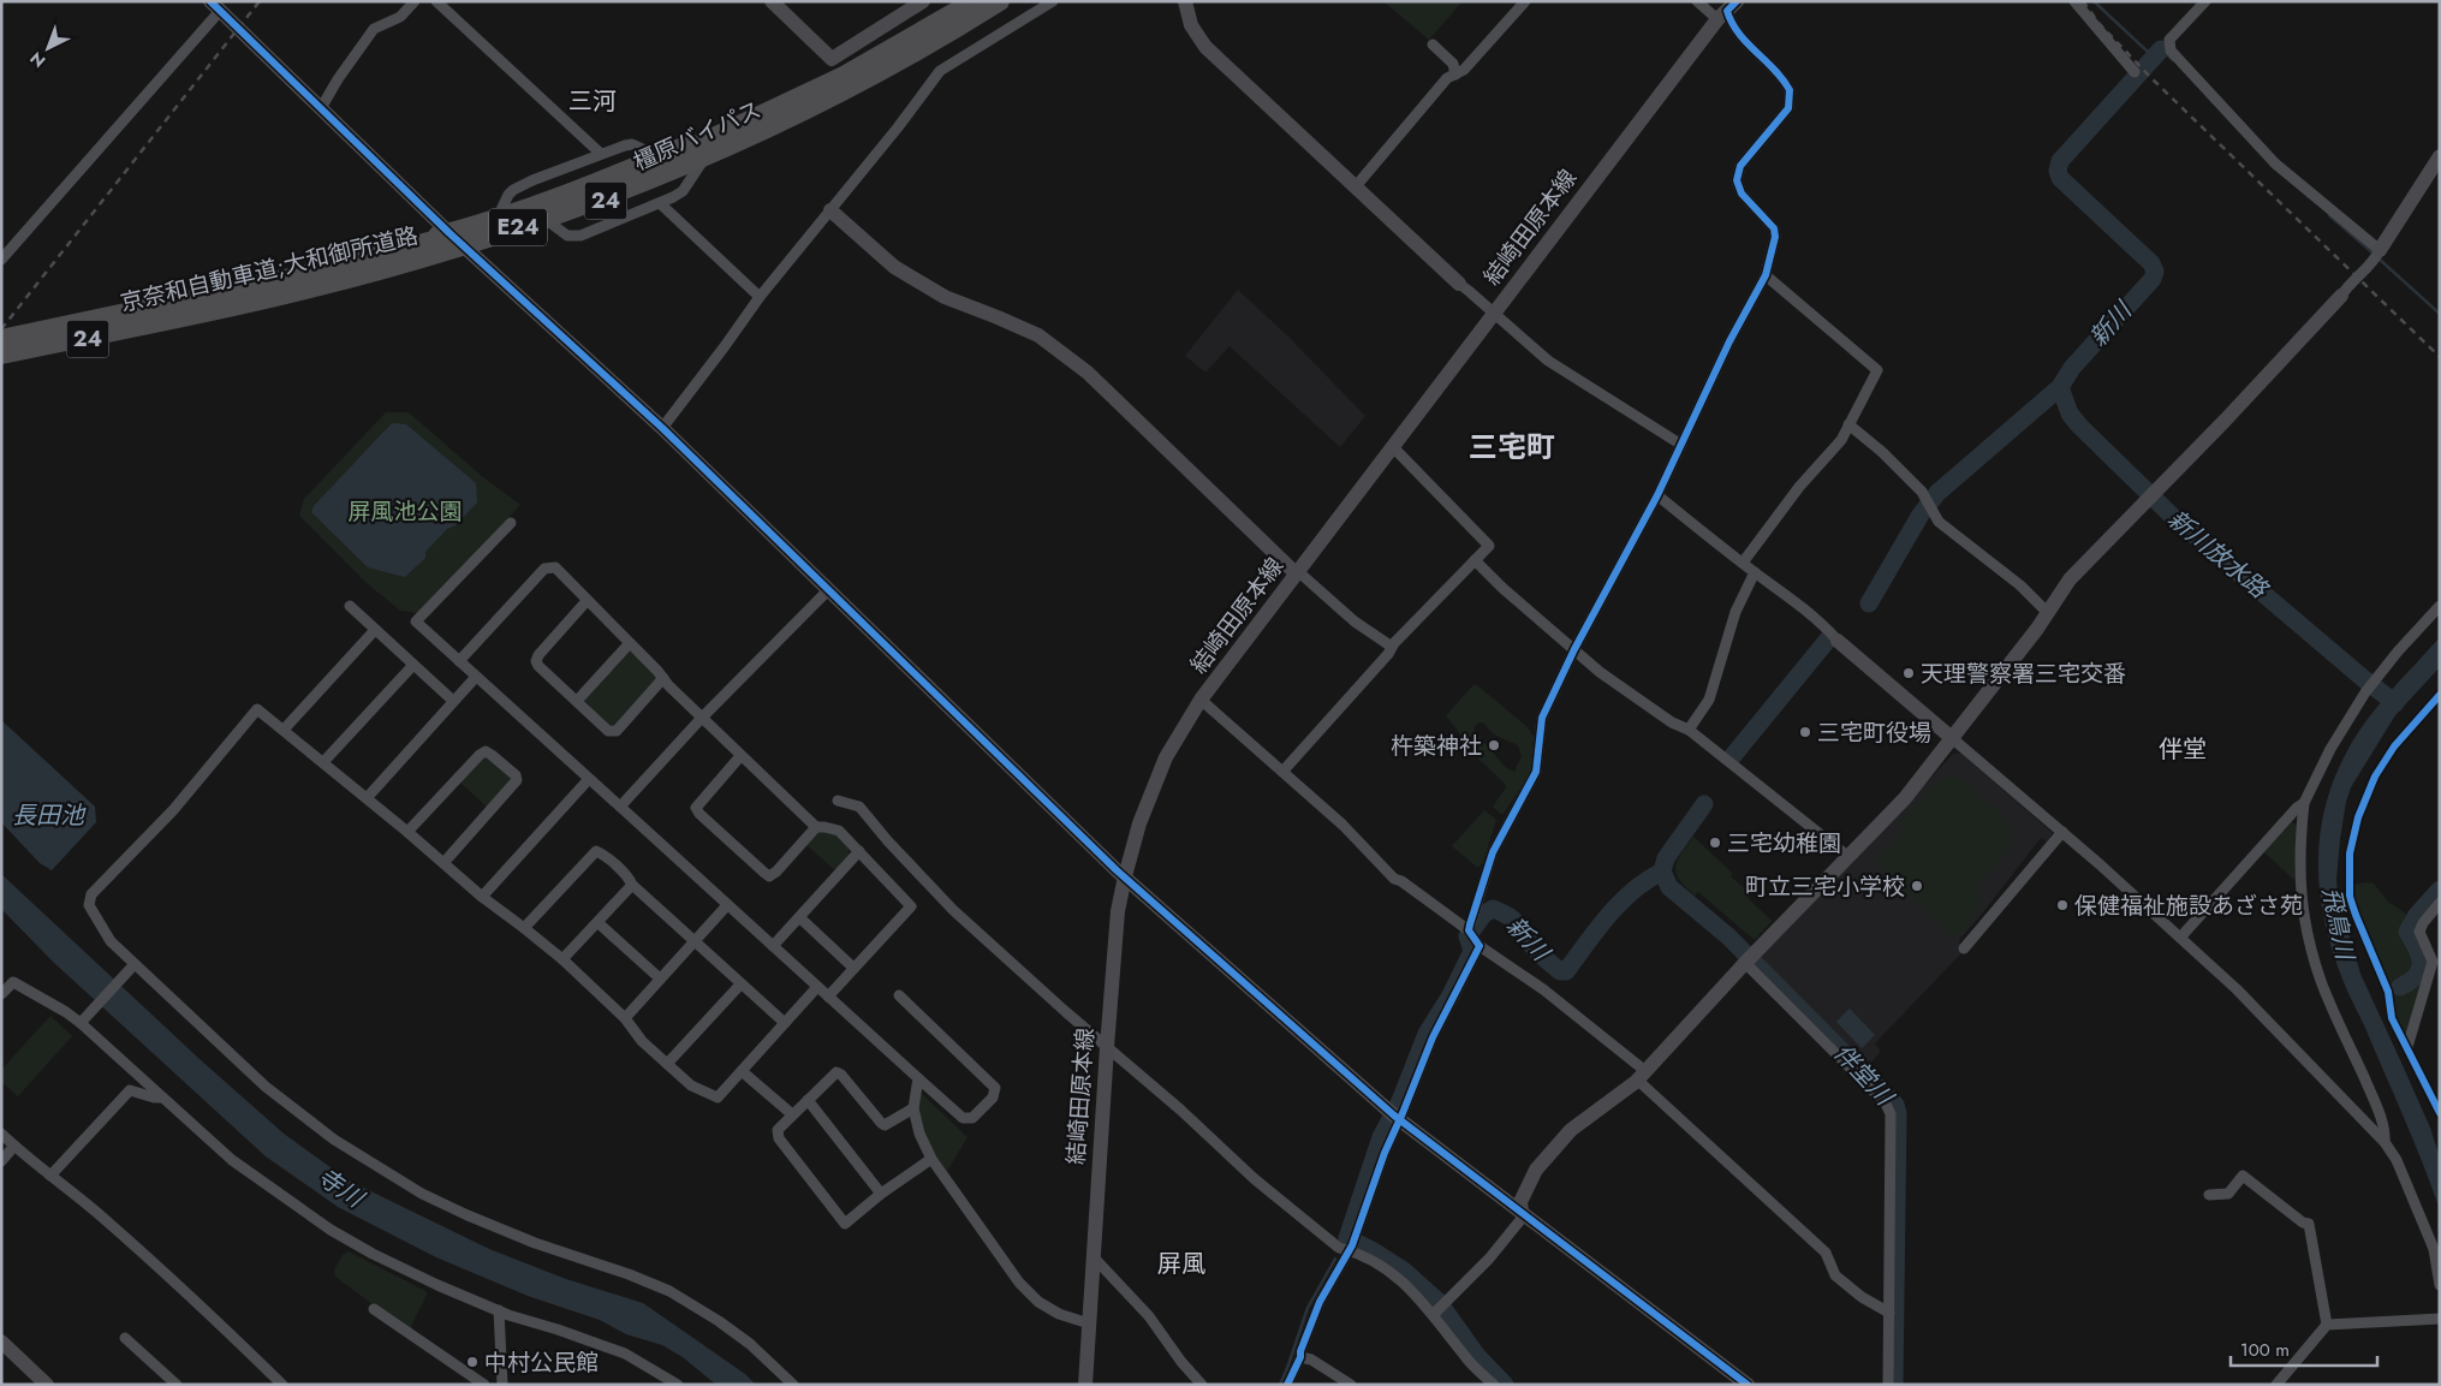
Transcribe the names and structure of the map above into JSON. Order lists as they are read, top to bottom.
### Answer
{
  "streets": {
    "highway": [
      "橿原バイパス",
      "24",
      "E24",
      "京奈和自動車道;大和御所道路"
    ],
    "street": ["結崎田原本線"]
  },
  "crossings": [
    ["橿原バイパス", "京奈和自動車道;大和御所道路"]
  ],
  "districts": [
    "三河",
    "三宅町",
    "伴堂",
    "屏風"
  ],
  "water": [
    "新川",
    "新川放水路",
    "長田池",
    "飛鳥川",
    "伴堂川",
    "寺川"
  ],
  "parks": ["屏風池公園"],
  "places": [
    "天理警察署三宅交番",
    "三宅町役場",
    "杵築神社",
    "三宅幼稚園",
    "町立三宅小学校",
    "保健福祉施設あざさ苑",
    "中村公民館"
  ],
  "scale_bar": "100 m",
  "north": "bottom left"
}
